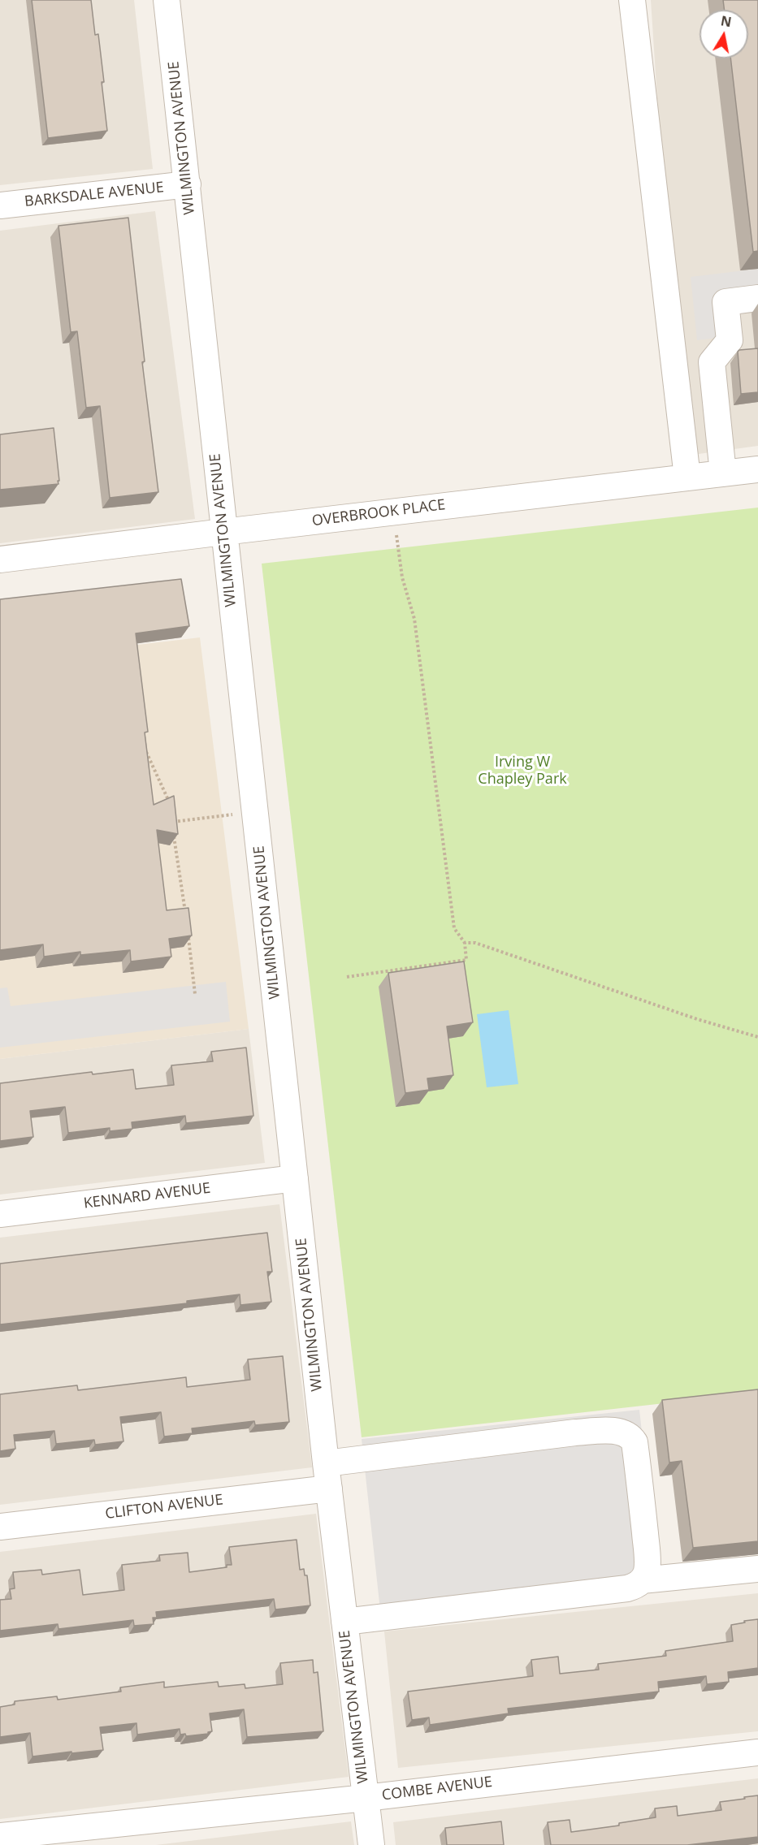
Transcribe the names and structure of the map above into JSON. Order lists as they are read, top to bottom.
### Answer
{
  "streets": {
    "street": [
      "WILMINGTON AVENUE",
      "BARKSDALE AVENUE",
      "OVERBROOK PLACE",
      "KENNARD AVENUE",
      "CLIFTON AVENUE",
      "COMBE AVENUE"
    ]
  },
  "crossings": [
    ["WILMINGTON AVENUE", "BARKSDALE AVENUE"],
    ["WILMINGTON AVENUE", "OVERBROOK PLACE"],
    ["WILMINGTON AVENUE", "KENNARD AVENUE"],
    ["WILMINGTON AVENUE", "CLIFTON AVENUE"],
    ["WILMINGTON AVENUE", "COMBE AVENUE"]
  ],
  "parks": ["Irving W Chapley Park"],
  "north": "top"
}
